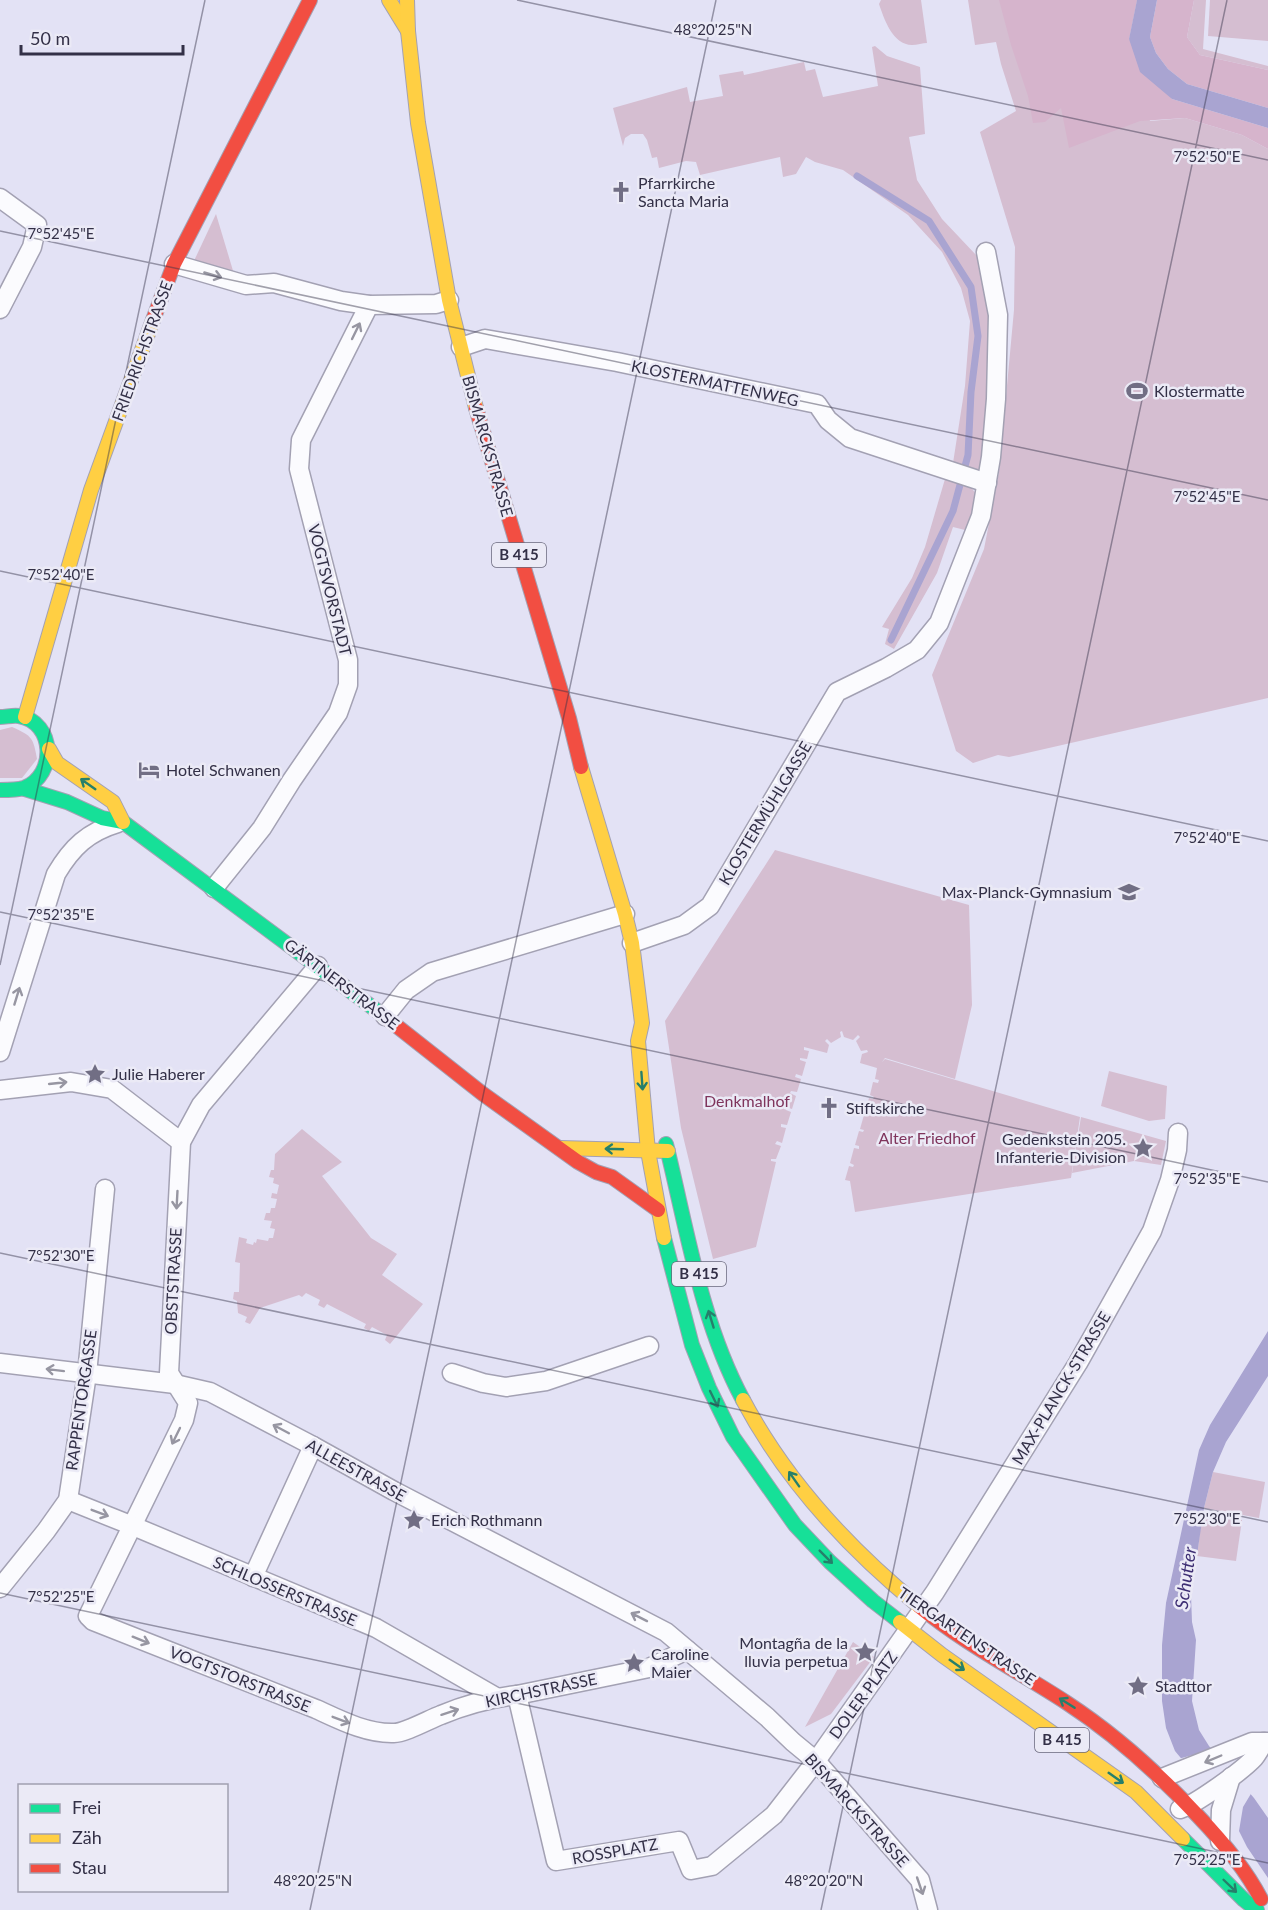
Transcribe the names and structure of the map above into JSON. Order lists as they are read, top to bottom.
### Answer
{
  "streets": {
    "main road": [
      "FRIEDRICHSTRASSE",
      "BISMARCKSTRASSE",
      "B 415",
      "GÄRTNERSTRASSE",
      "TIERGARTENSTRASSE"
    ],
    "street": [
      "KLOSTERMATTENWEG",
      "VOGTSVORSTADT",
      "KLOSTERMÜHLGASSE",
      "OBSTSTRASSE",
      "MAX-PLANCK-STRASSE",
      "RAPPENTORGASSE",
      "ALLEESTRASSE",
      "SCHLOSSERSTRASSE",
      "VOGTSTORSTRASSE",
      "KIRCHSTRASSE",
      "DOLER PLATZ",
      "ROSSPLATZ"
    ]
  },
  "crossings": [
    ["FRIEDRICHSTRASSE", "GÄRTNERSTRASSE"],
    ["KLOSTERMATTENWEG", "BISMARCKSTRASSE"],
    ["KLOSTERMATTENWEG", "KLOSTERMÜHLGASSE"],
    ["BISMARCKSTRASSE", "KLOSTERMÜHLGASSE"],
    ["BISMARCKSTRASSE", "ALLEESTRASSE"],
    ["BISMARCKSTRASSE", "TIERGARTENSTRASSE"],
    ["BISMARCKSTRASSE", "KIRCHSTRASSE"],
    ["BISMARCKSTRASSE", "DOLER PLATZ"],
    ["BISMARCKSTRASSE", "ROSSPLATZ"],
    ["B 415", "TIERGARTENSTRASSE"],
    ["VOGTSVORSTADT", "GÄRTNERSTRASSE"],
    ["GÄRTNERSTRASSE", "OBSTSTRASSE"],
    ["GÄRTNERSTRASSE", "TIERGARTENSTRASSE"],
    ["OBSTSTRASSE", "ALLEESTRASSE"],
    ["OBSTSTRASSE", "SCHLOSSERSTRASSE"],
    ["OBSTSTRASSE", "VOGTSTORSTRASSE"],
    ["MAX-PLANCK-STRASSE", "TIERGARTENSTRASSE"],
    ["MAX-PLANCK-STRASSE", "DOLER PLATZ"],
    ["RAPPENTORGASSE", "ALLEESTRASSE"],
    ["RAPPENTORGASSE", "SCHLOSSERSTRASSE"],
    ["ALLEESTRASSE", "KIRCHSTRASSE"],
    ["SCHLOSSERSTRASSE", "KIRCHSTRASSE"],
    ["TIERGARTENSTRASSE", "DOLER PLATZ"],
    ["VOGTSTORSTRASSE", "KIRCHSTRASSE"],
    ["KIRCHSTRASSE", "ROSSPLATZ"],
    ["DOLER PLATZ", "ROSSPLATZ"]
  ],
  "one_way": ["VOGTSVORSTADT", "ALLEESTRASSE", "VOGTSTORSTRASSE"],
  "water": ["Schutter"],
  "parks": ["Denkmalhof", "Alter Friedhof"],
  "places": {
    "church": ["Pfarrkirche Sancta Maria", "Stiftskirche"],
    "sports": ["Klostermatte"],
    "hotel": ["Hotel Schwanen"],
    "school or university": ["Max-Planck-Gymnasium"],
    "place": [
      "Julie Haberer",
      "Gedenkstein 205. Infanterie-Division",
      "Erich Rothmann",
      "Montagña de la lluvia perpetua",
      "Caroline Maier",
      "Stadttor"
    ]
  },
  "legend": ["Frei", "Zäh", "Stau"],
  "scale_bar": "50 m",
  "coordinates": [
    "48°20'25\"N",
    "7°52'50\"E",
    "7°52'45\"E",
    "7°52'40\"E",
    "7°52'35\"E",
    "7°52'30\"E",
    "7°52'25\"E",
    "48°20'20\"N"
  ]
}
